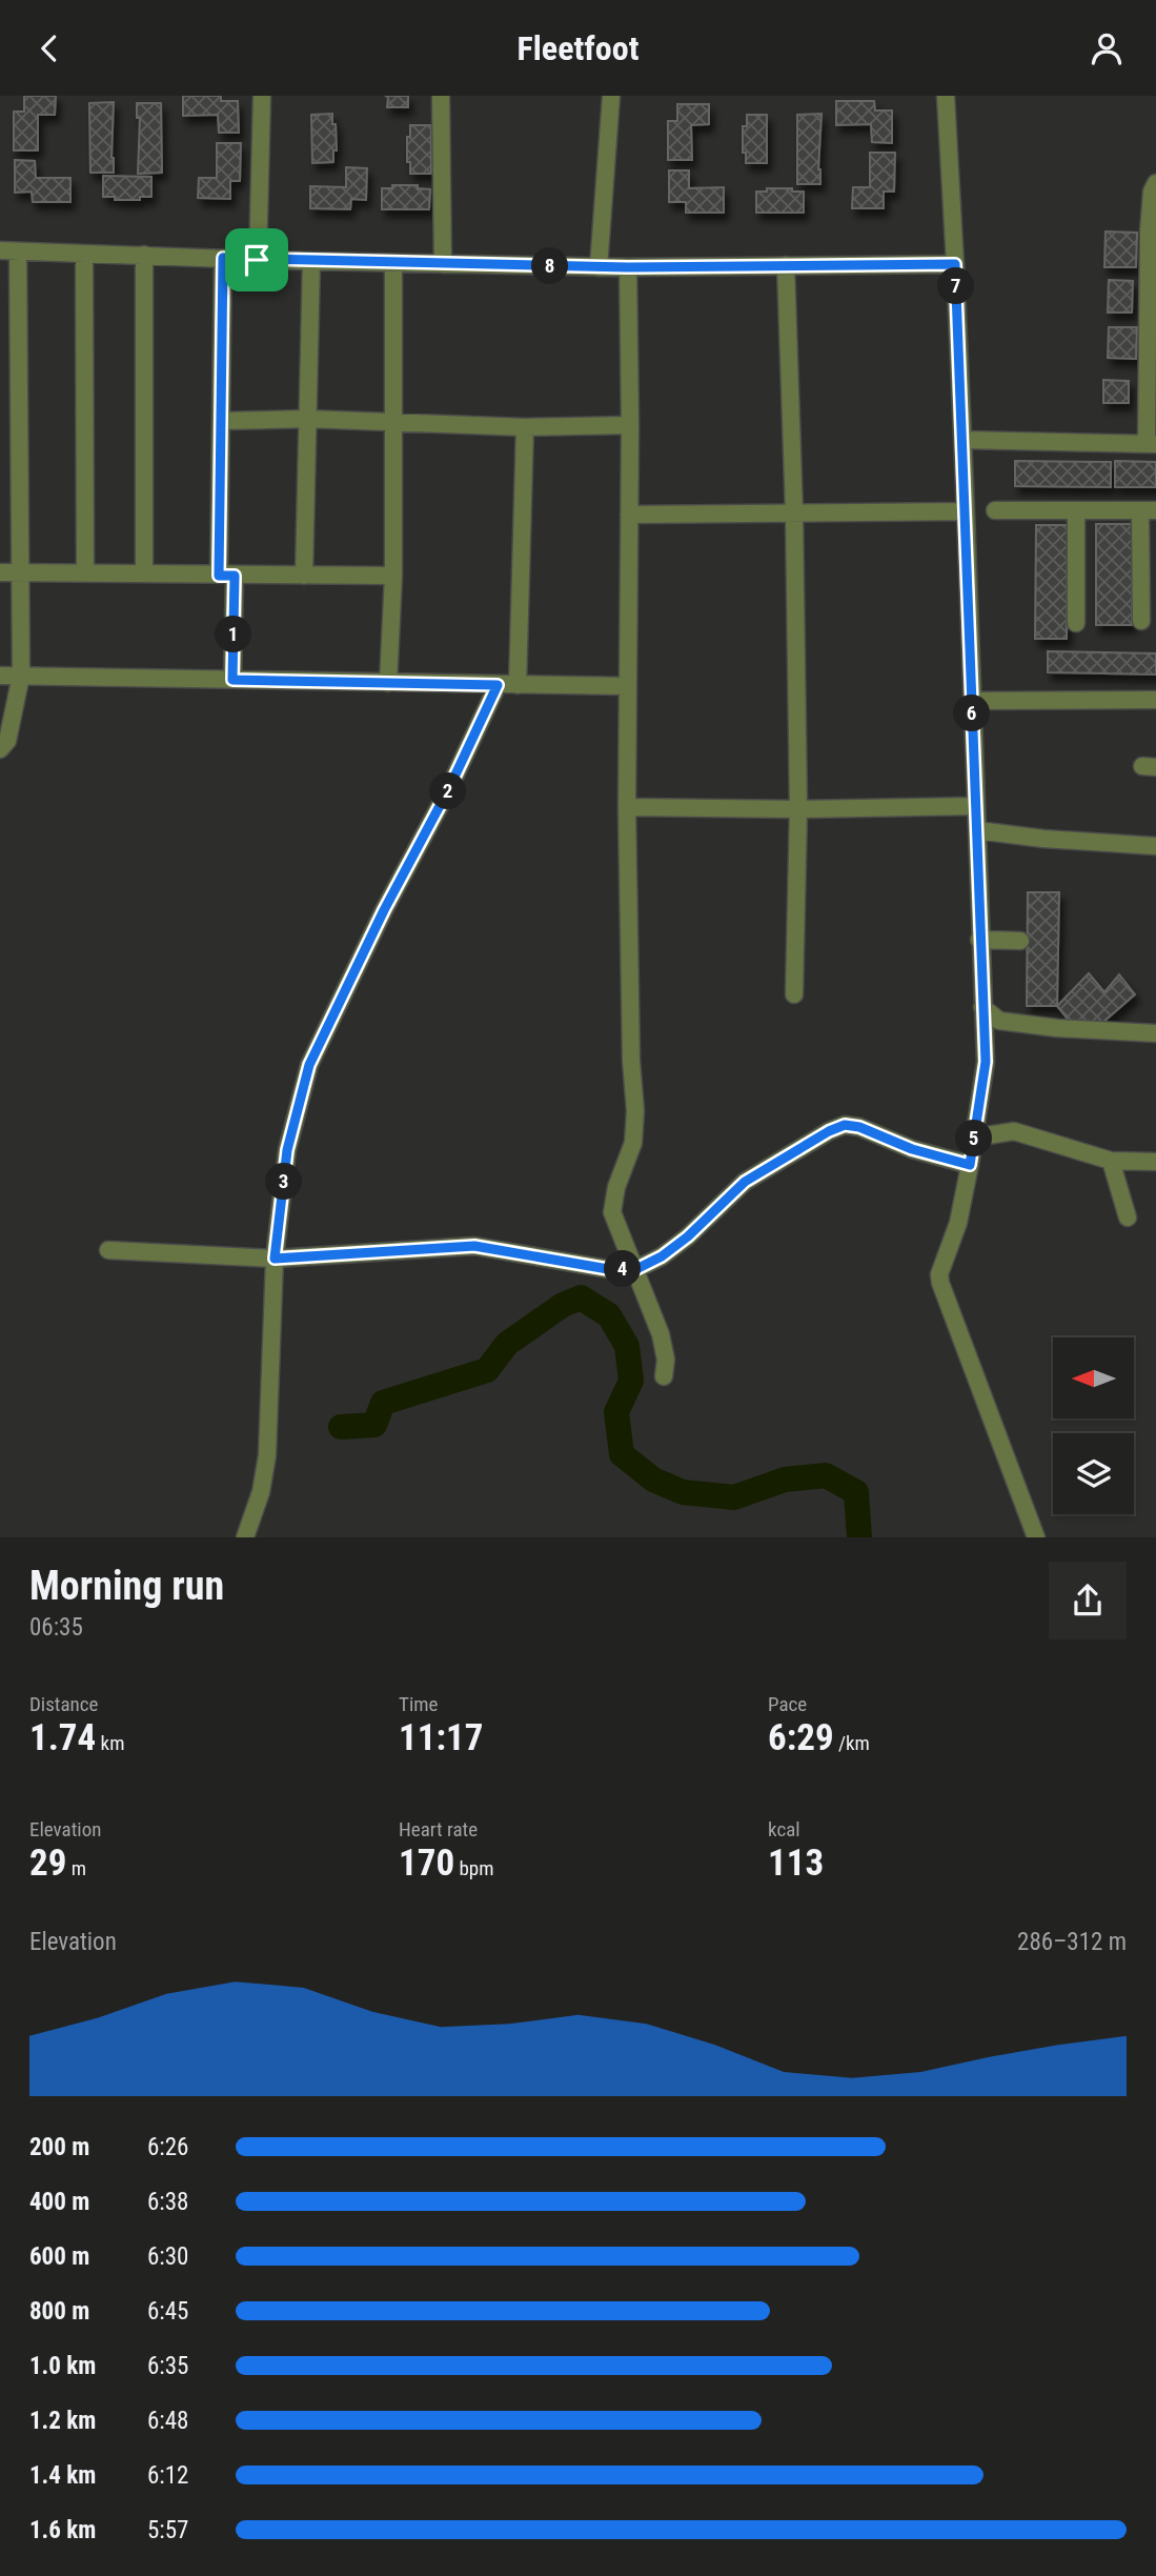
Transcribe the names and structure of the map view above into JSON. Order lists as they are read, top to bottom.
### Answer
{
  "north": "left",
  "page": {
    "header": "Fleetfoot",
    "pins": [
      "8",
      "7",
      "1",
      "6",
      "2",
      "5",
      "3",
      "4"
    ],
    "heading": ["Morning run", "06:35"],
    "stats": [
      ["Distance", "1.74 km"],
      ["Time", "11:17"],
      ["Pace", "6:29 /km"],
      ["Elevation", "29 m"],
      ["Heart rate", "170 bpm"],
      ["kcal", "113"]
    ],
    "chart": ["Elevation", "286–312 m"],
    "list": [
      {
        "name": "200 m",
        "note": "6:26"
      },
      {
        "name": "400 m",
        "note": "6:38"
      },
      {
        "name": "600 m",
        "note": "6:30"
      },
      {
        "name": "800 m",
        "note": "6:45"
      },
      {
        "name": "1.0 km",
        "note": "6:35"
      },
      {
        "name": "1.2 km",
        "note": "6:48"
      },
      {
        "name": "1.4 km",
        "note": "6:12"
      },
      {
        "name": "1.6 km",
        "note": "5:57"
      }
    ]
  }
}
